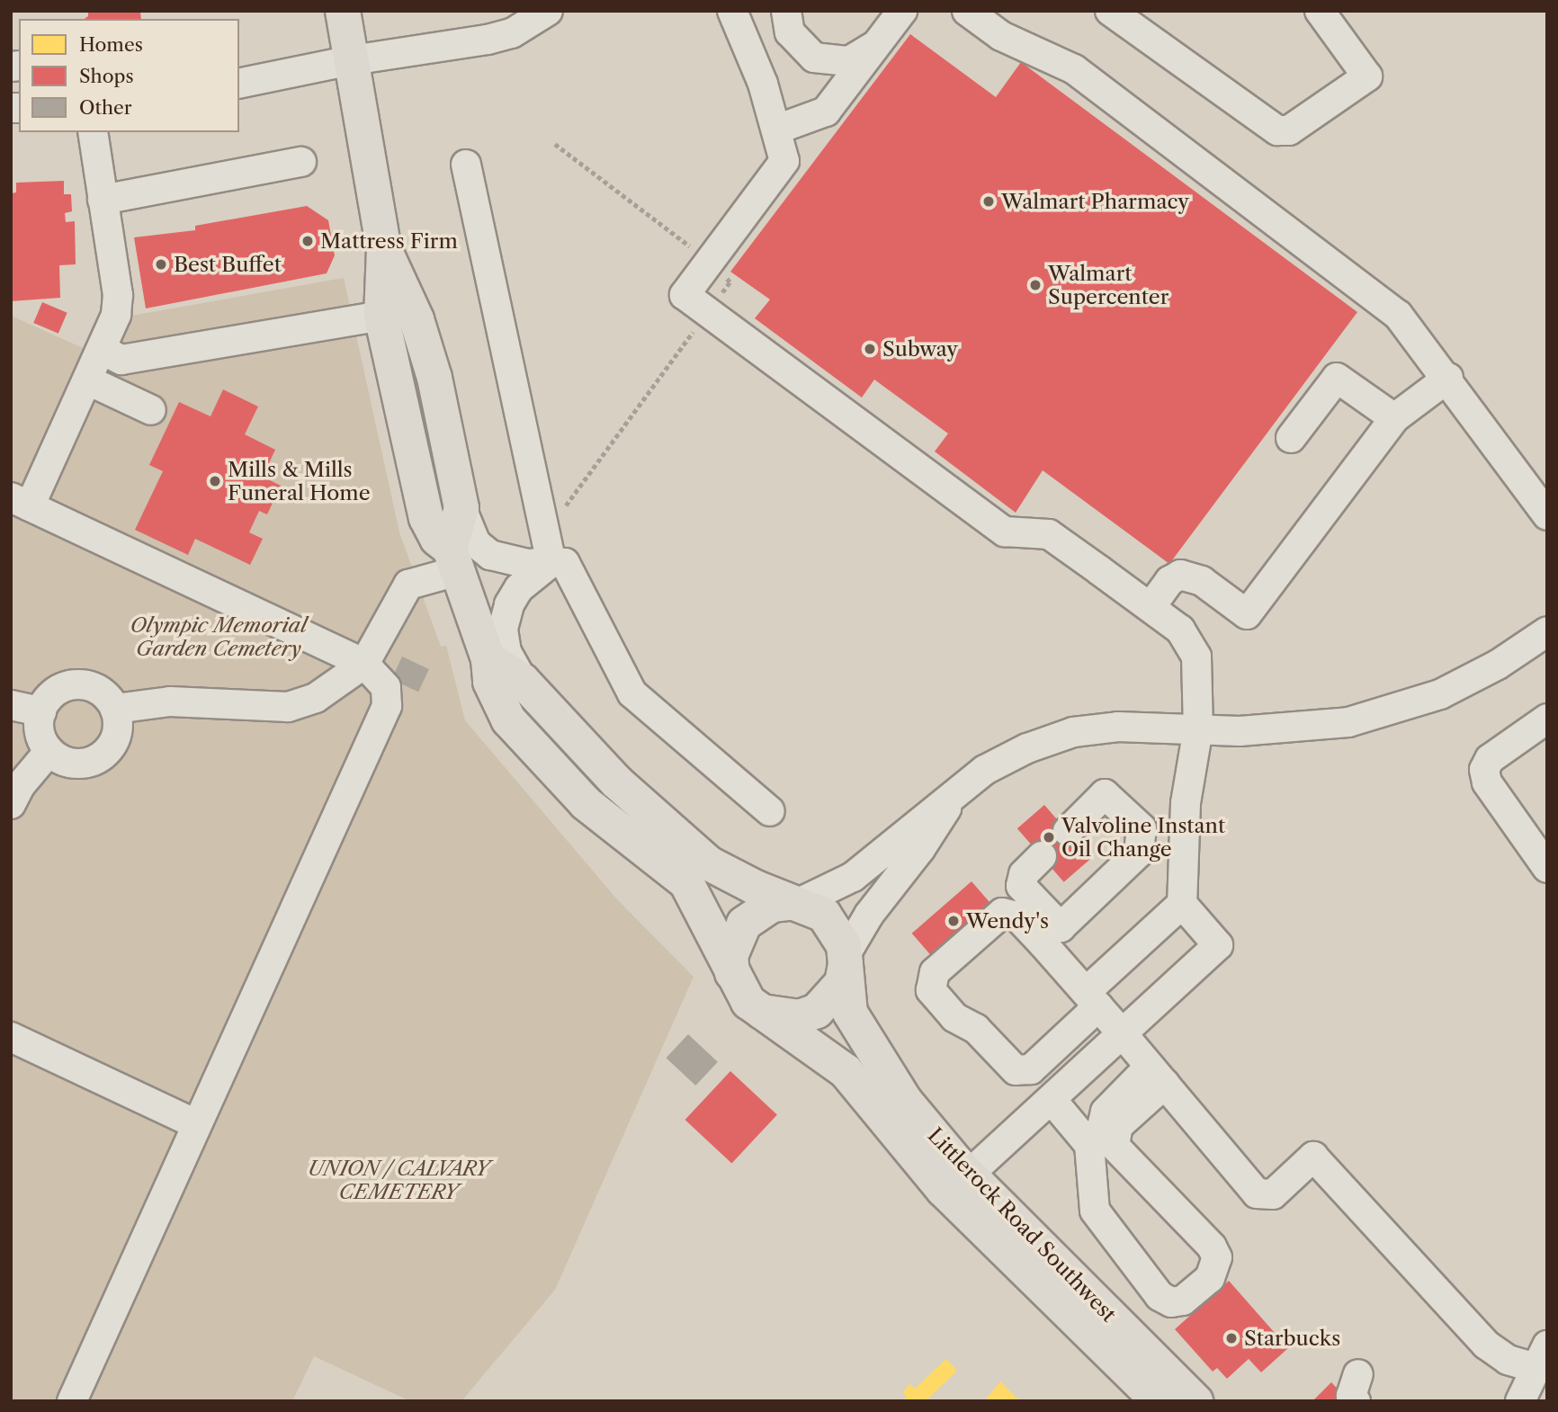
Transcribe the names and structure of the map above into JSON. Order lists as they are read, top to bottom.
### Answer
{
  "streets": {
    "main road": ["Littlerock Road Southwest"]
  },
  "parks": ["Olympic Memorial Garden Cemetery", "UNION / CALVARY CEMETERY"],
  "places": [
    "Walmart Pharmacy",
    "Mattress Firm",
    "Best Buffet",
    "Walmart Supercenter",
    "Subway",
    "Mills & Mills Funeral Home",
    "Valvoline Instant Oil Change",
    "Wendy's",
    "Starbucks"
  ],
  "legend": ["Homes", "Shops", "Other"]
}
